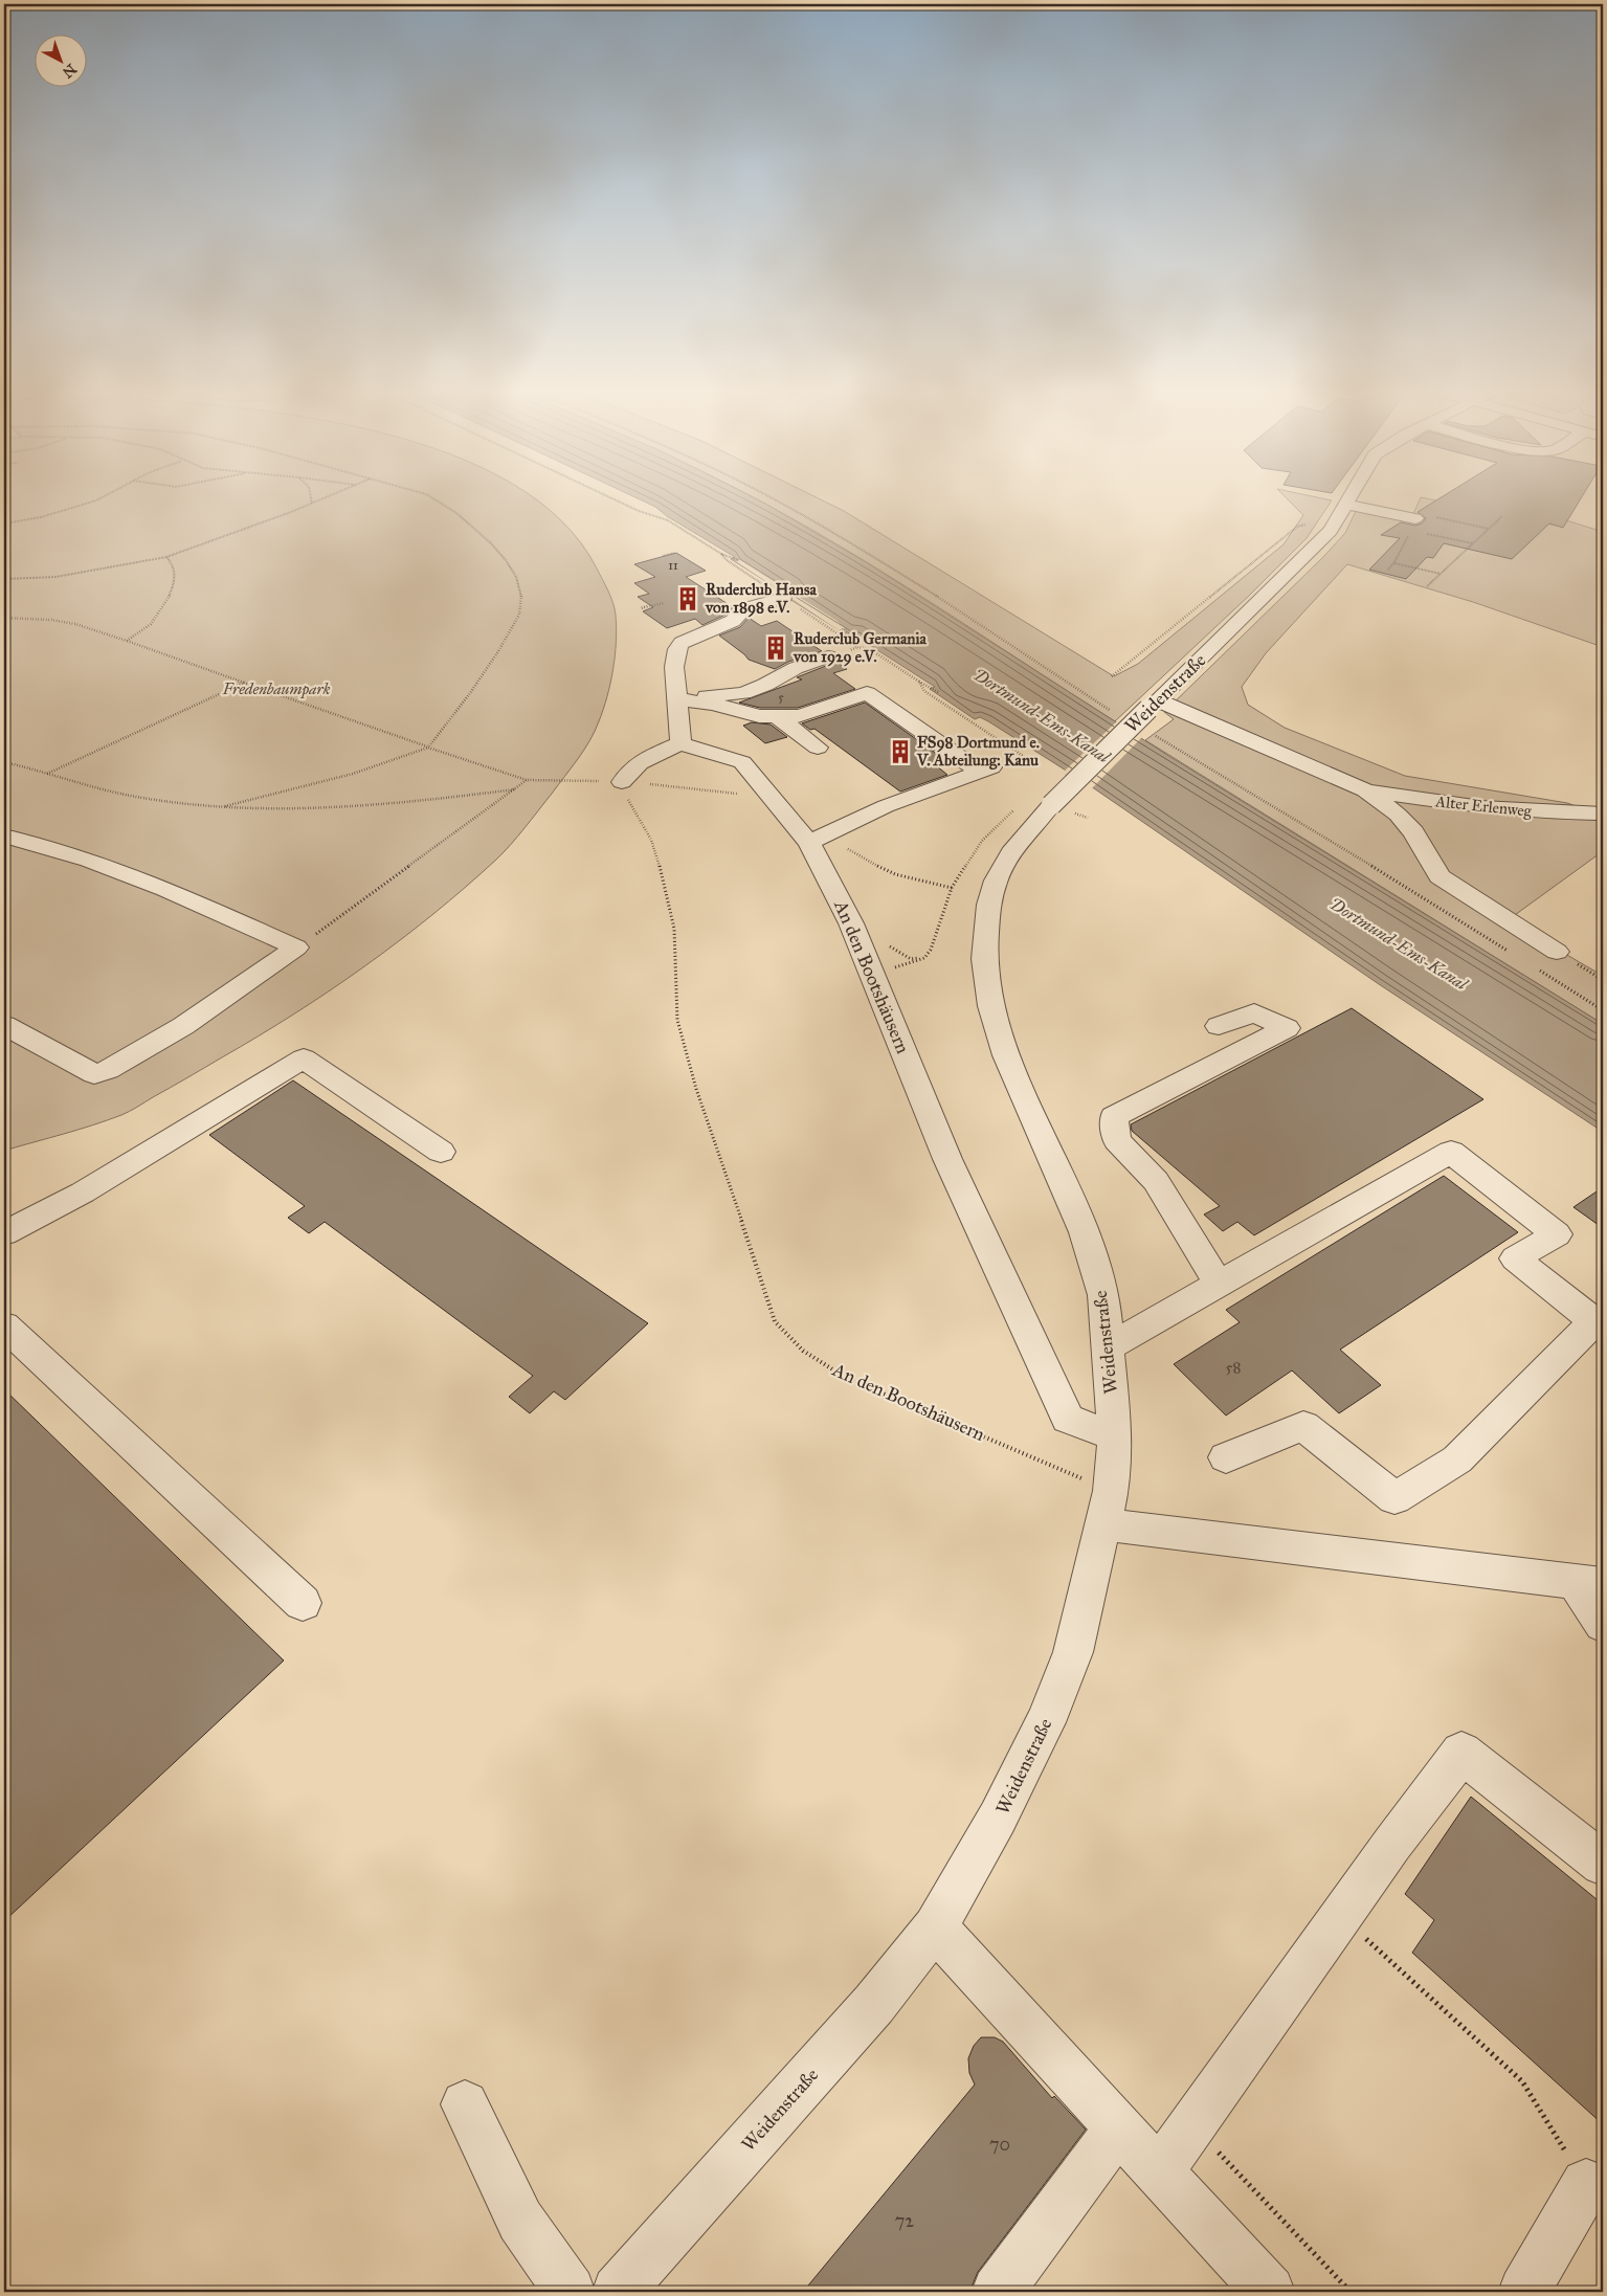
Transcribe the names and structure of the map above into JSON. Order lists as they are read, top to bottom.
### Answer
{
  "streets": {
    "street": ["Weidenstraße", "Alter Erlenweg", "An den Bootshäusern"]
  },
  "crossings": [
    ["Weidenstraße", "An den Bootshäusern"]
  ],
  "water": ["Dortmund-Ems-Kanal"],
  "parks": ["Fredenbaumpark"],
  "places": {
    "building": ["Ruderclub Hansa von 1898 e.V.", "Ruderclub Germania von 1929 e.V.", "FS98 Dortmund e. V. Abteilung: Kanu"]
  },
  "house_numbers": [
    "11",
    "5",
    "58",
    "70",
    "72"
  ],
  "north": "bottom right"
}
